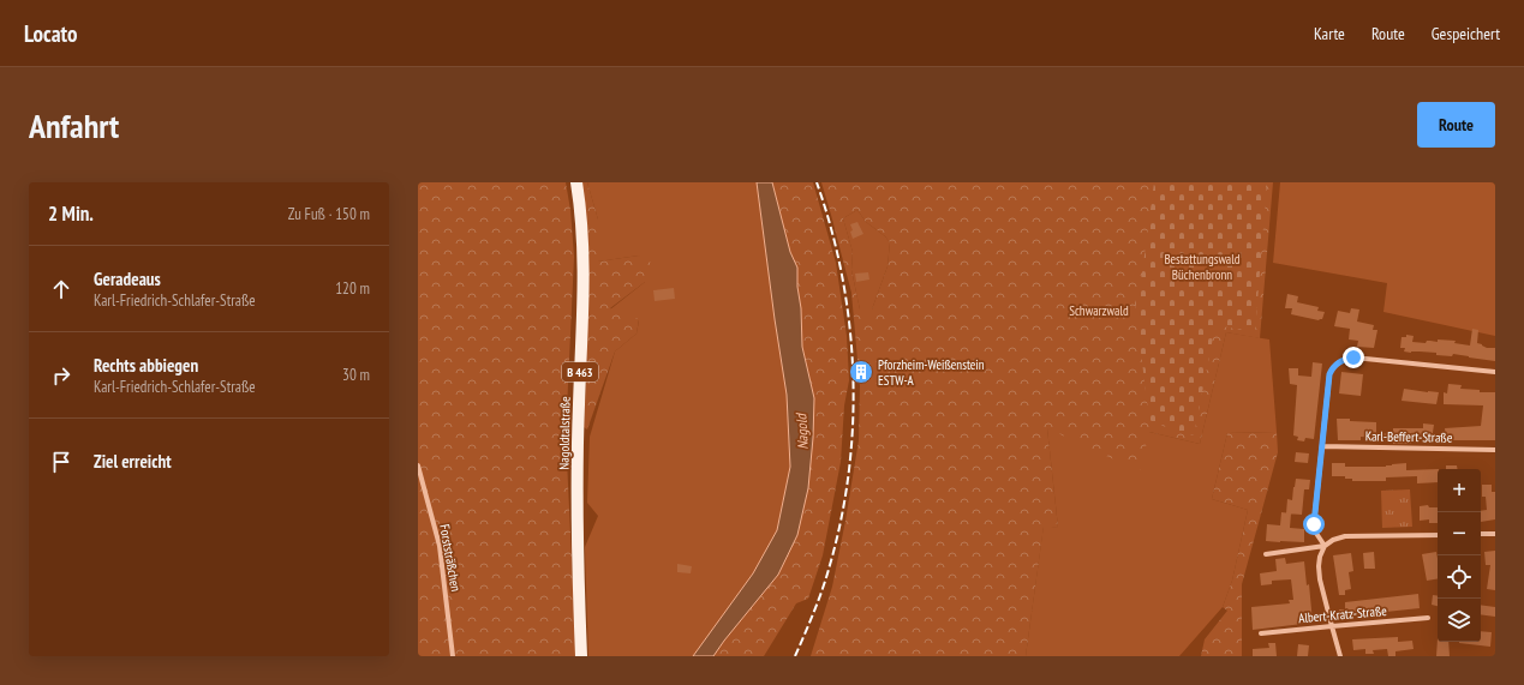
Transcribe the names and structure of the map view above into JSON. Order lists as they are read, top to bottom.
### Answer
{
  "streets": {
    "main road": ["B 463", "Nagoldtalstraße"],
    "street": ["Karl-Beffert-Straße", "Forststräßchen", "Albert-Kratz-Straße"]
  },
  "water": ["Nagold"],
  "parks": ["Bestattungswald Büchenbronn", "Schwarzwald"],
  "places": {
    "building": ["Pforzheim-Weißenstein ESTW-A"]
  },
  "page": {
    "header": "Locato",
    "nav": ["Karte", "Route", "Gespeichert"],
    "buttons": "Route",
    "title": "Anfahrt",
    "heading": ["2 Min.", "Zu Fuß · 150 m"],
    "list": [
      ["Geradeaus", "Karl-Friedrich-Schlafer-Straße", "120 m"],
      ["Rechts abbiegen", "Karl-Friedrich-Schlafer-Straße", "30 m"],
      "Ziel erreicht"
    ],
    "map_buttons": ["+", "−"]
  }
}
